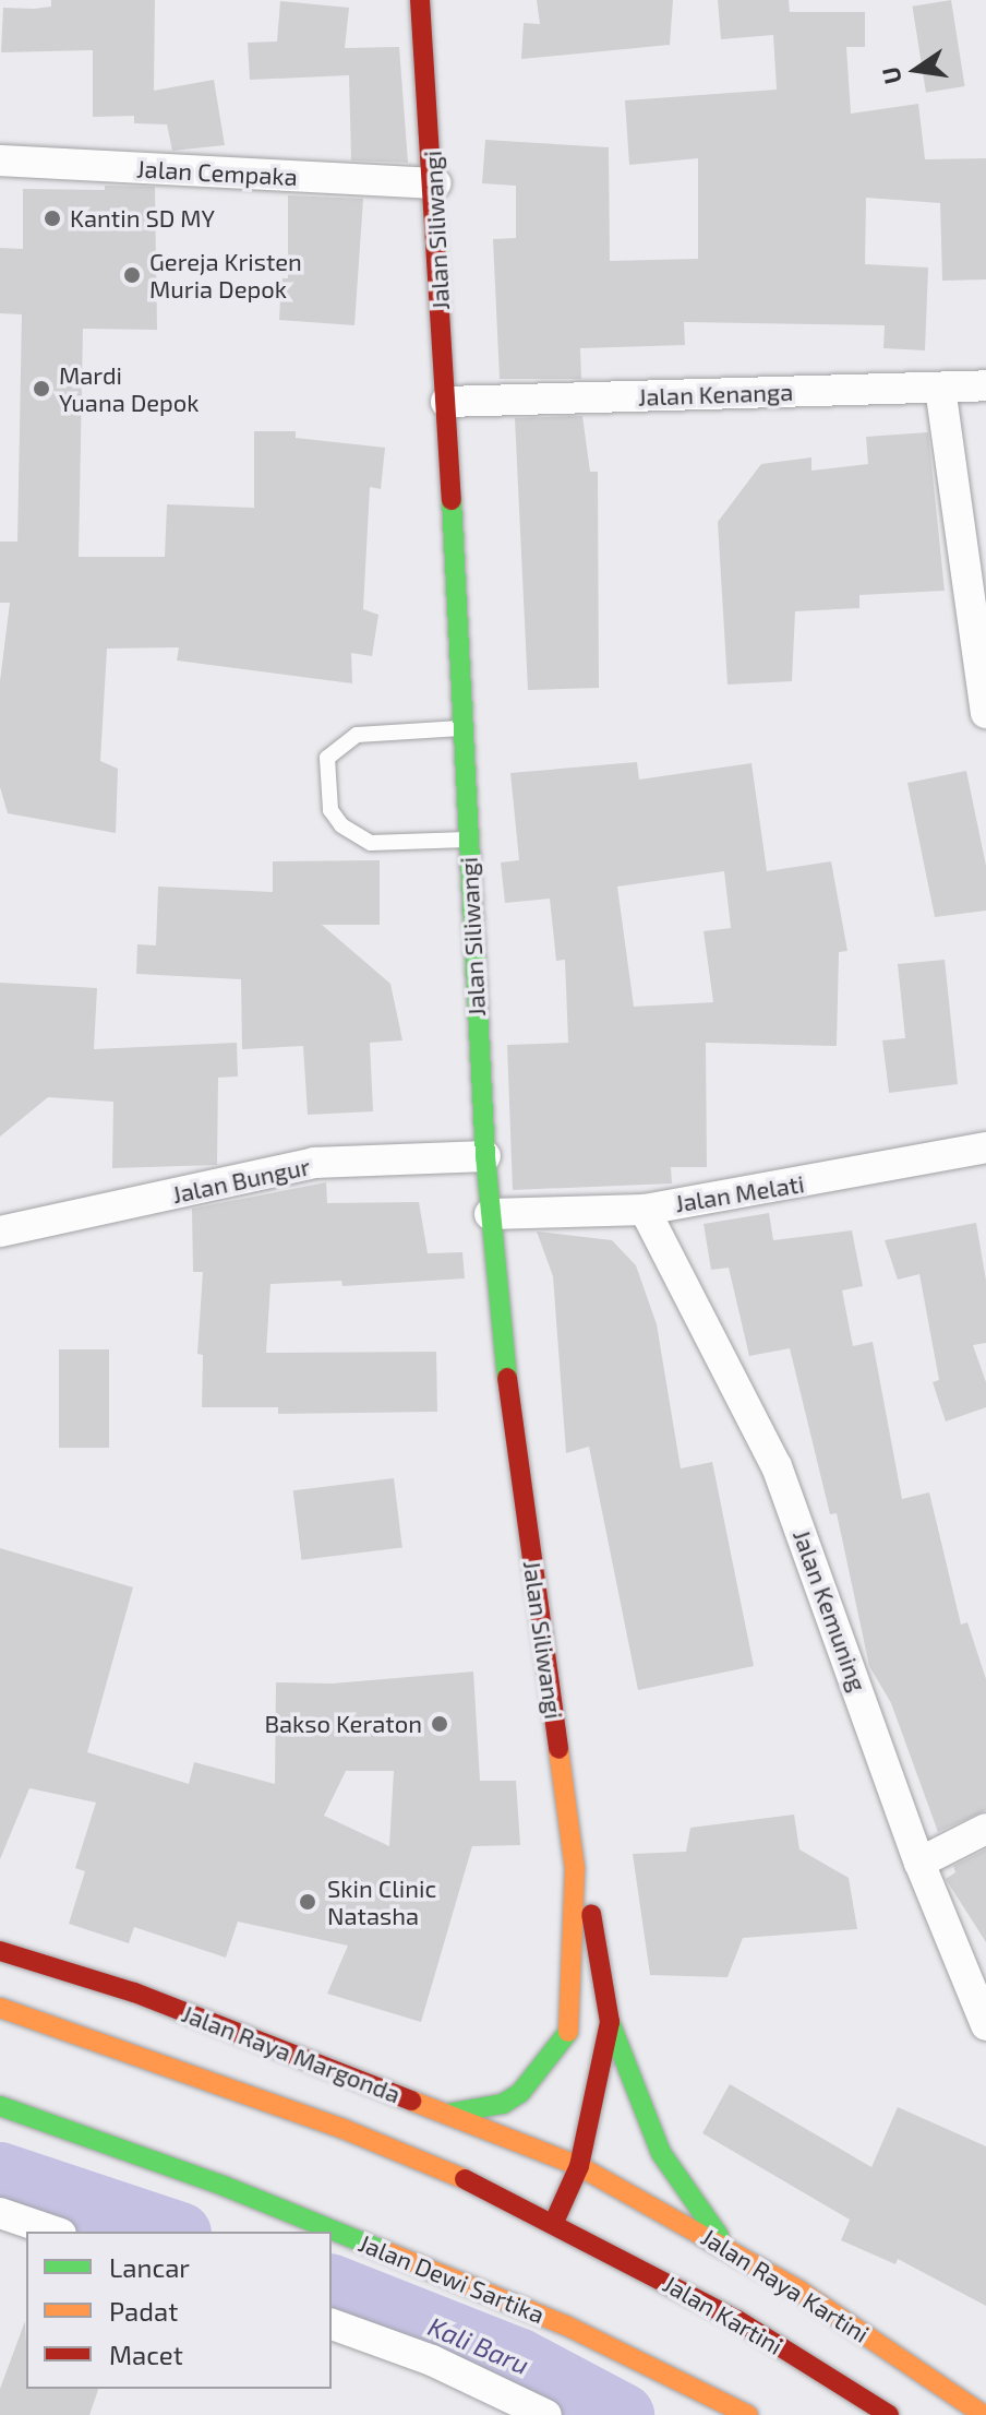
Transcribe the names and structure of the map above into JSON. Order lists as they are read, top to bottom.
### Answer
{
  "streets": {
    "main road": [
      "Jalan Siliwangi",
      "Jalan Raya Margonda",
      "Jalan Dewi Sartika",
      "Jalan Raya Kartini",
      "Jalan Kartini"
    ],
    "street": [
      "Jalan Cempaka",
      "Jalan Kenanga",
      "Jalan Bungur",
      "Jalan Melati",
      "Jalan Kemuning"
    ]
  },
  "crossings": [
    ["Jalan Cempaka", "Jalan Siliwangi"],
    ["Jalan Siliwangi", "Jalan Kenanga"],
    ["Jalan Siliwangi", "Jalan Bungur"],
    ["Jalan Siliwangi", "Jalan Melati"],
    ["Jalan Siliwangi", "Jalan Raya Margonda"],
    ["Jalan Siliwangi", "Jalan Raya Kartini"],
    ["Jalan Siliwangi", "Jalan Kartini"],
    ["Jalan Melati", "Jalan Kemuning"],
    ["Jalan Raya Margonda", "Jalan Raya Kartini"]
  ],
  "water": ["Kali Baru"],
  "places": [
    "Kantin SD MY",
    "Gereja Kristen Muria Depok",
    "Mardi Yuana Depok",
    "Bakso Keraton",
    "Skin Clinic Natasha"
  ],
  "legend": ["Lancar", "Padat", "Macet"],
  "north": "left"
}
